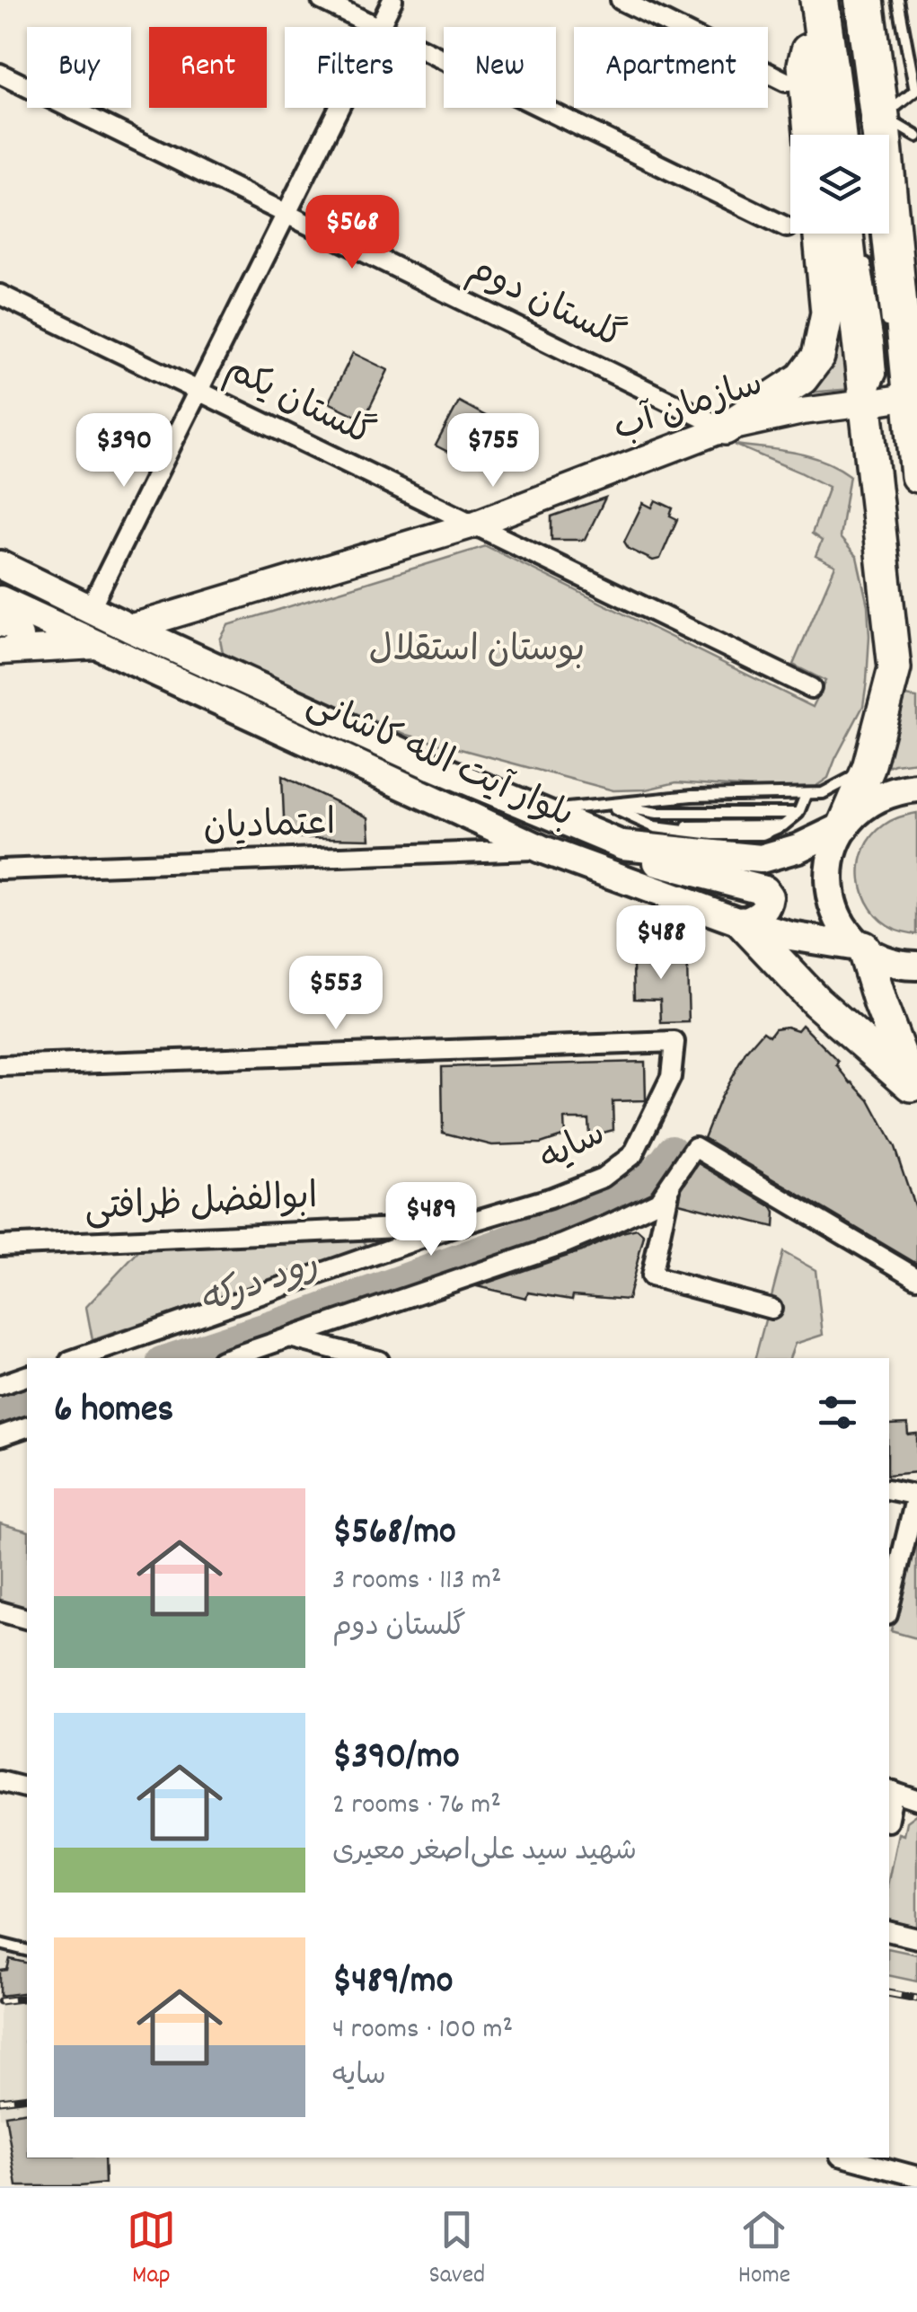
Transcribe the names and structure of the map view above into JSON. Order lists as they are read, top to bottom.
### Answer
{
  "streets": {
    "main road": ["سازمان آب", "بلوار آیت الله کاشانی"],
    "street": [
      "گلستان دوم",
      "گلستان یکم",
      "اعتمادیان",
      "سایه",
      "ابوالفضل ظرافتی"
    ]
  },
  "crossings": [
    ["گلستان دوم", "سازمان آب"],
    ["گلستان یکم", "سازمان آب"],
    ["سازمان آب", "بلوار آیت الله کاشانی"],
    ["بلوار آیت الله کاشانی", "اعتمادیان"],
    ["سایه", "ابوالفضل ظرافتی"]
  ],
  "water": ["رود درکه"],
  "parks": ["بوستان استقلال"],
  "page": {
    "chip": [
      "Buy",
      "Rent",
      "Filters",
      "New",
      "Apartment"
    ],
    "price": [
      "$568",
      "$390",
      "$755",
      "$488",
      "$553",
      "$489"
    ],
    "heading": "6 homes",
    "list": [
      {
        "name": "$568/mo",
        "note": "3 rooms · 113 m² · گلستان دوم"
      },
      {
        "name": "$390/mo",
        "note": "2 rooms · 76 m² · شهید سید علی‌اصغر معیری"
      },
      {
        "name": "$489/mo",
        "note": "4 rooms · 100 m² · سایه"
      }
    ],
    "tabs": ["Map", "Saved", "Home"]
  }
}
